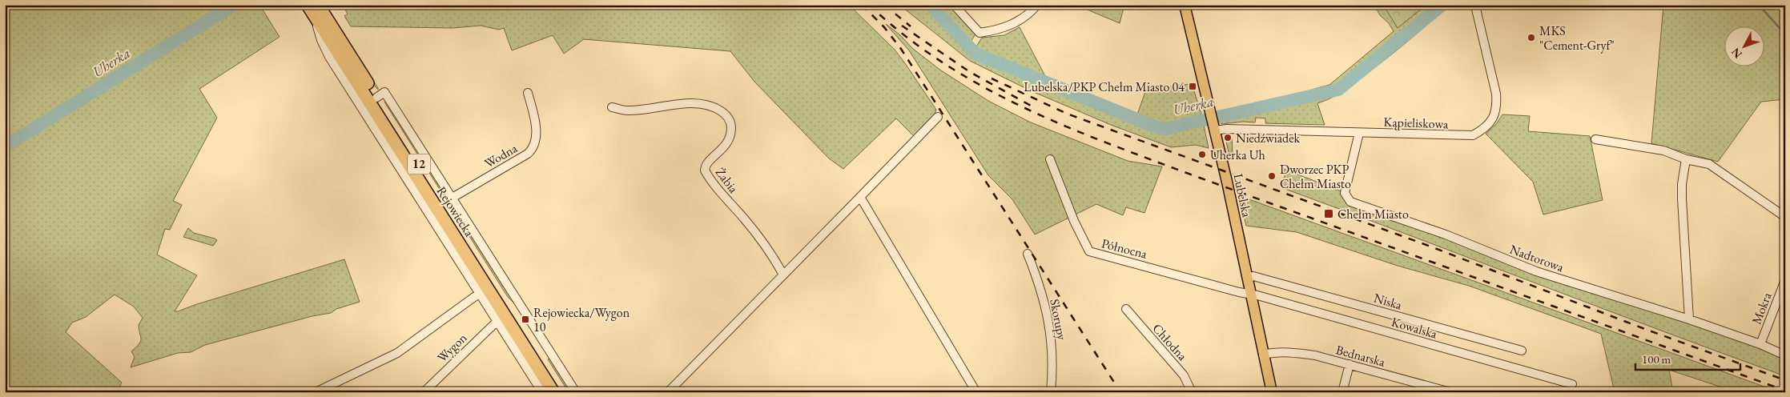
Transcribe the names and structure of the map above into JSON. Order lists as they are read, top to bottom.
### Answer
{
  "streets": {
    "highway": ["12", "Rejowiecka"],
    "main road": ["Lubelska"],
    "street": [
      "Kąpieliskowa",
      "Wodna",
      "Żabia",
      "Północna",
      "Nadtorowa",
      "Niska",
      "Mokra",
      "Skorupy",
      "Kowalska",
      "Chłodna",
      "Wygon",
      "Bednarska"
    ]
  },
  "crossings": [
    ["Kąpieliskowa", "Lubelska"],
    ["Kąpieliskowa", "Nadtorowa"],
    ["Lubelska", "Północna"],
    ["Lubelska", "Niska"],
    ["Lubelska", "Kowalska"],
    ["Lubelska", "Bednarska"],
    ["Północna", "Kowalska"],
    ["Nadtorowa", "Mokra"]
  ],
  "water": ["Uherka"],
  "places": {
    "other": [
      "MKS \"Cement-Gryf\"",
      "Niedźwiadek",
      "Uherka Uh",
      "Dworzec PKP Chełm Miasto"
    ],
    "transit": ["Lubelska/PKP Chełm Miasto 04", "Chełm Miasto", "Rejowiecka/Wygon 10"]
  },
  "scale_bar": "100 m",
  "north": "bottom left"
}
